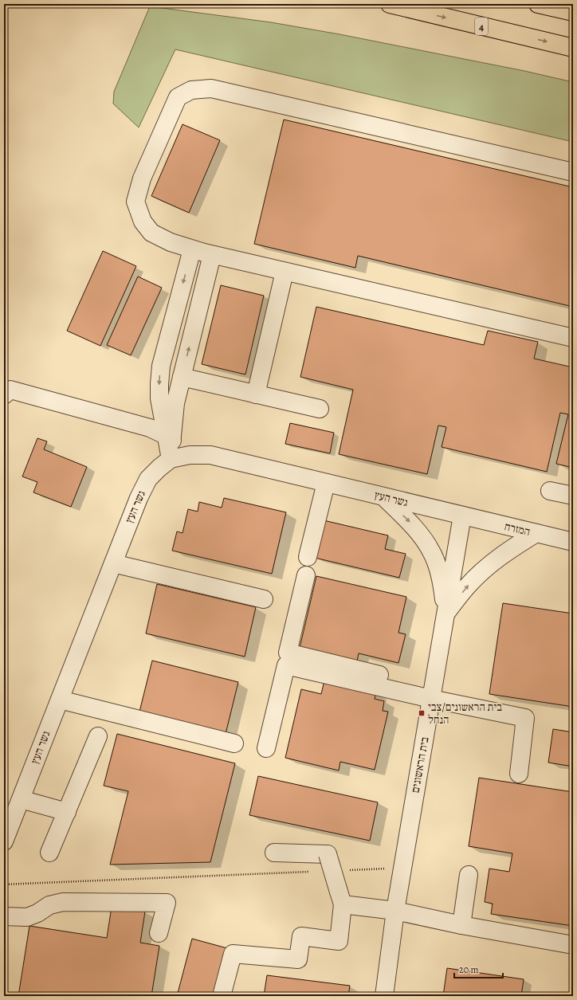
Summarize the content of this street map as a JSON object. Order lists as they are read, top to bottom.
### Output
{
  "streets": {
    "highway": ["4"],
    "street": ["גשר העץ", "המזרח", "בית הראשונים"]
  },
  "crossings": [
    ["גשר העץ", "המזרח"],
    ["גשר העץ", "בית הראשונים"],
    ["המזרח", "בית הראשונים"]
  ],
  "places": {
    "transit": ["בית הראשונים/צבי הנחל"]
  },
  "scale_bar": "20 m"
}
